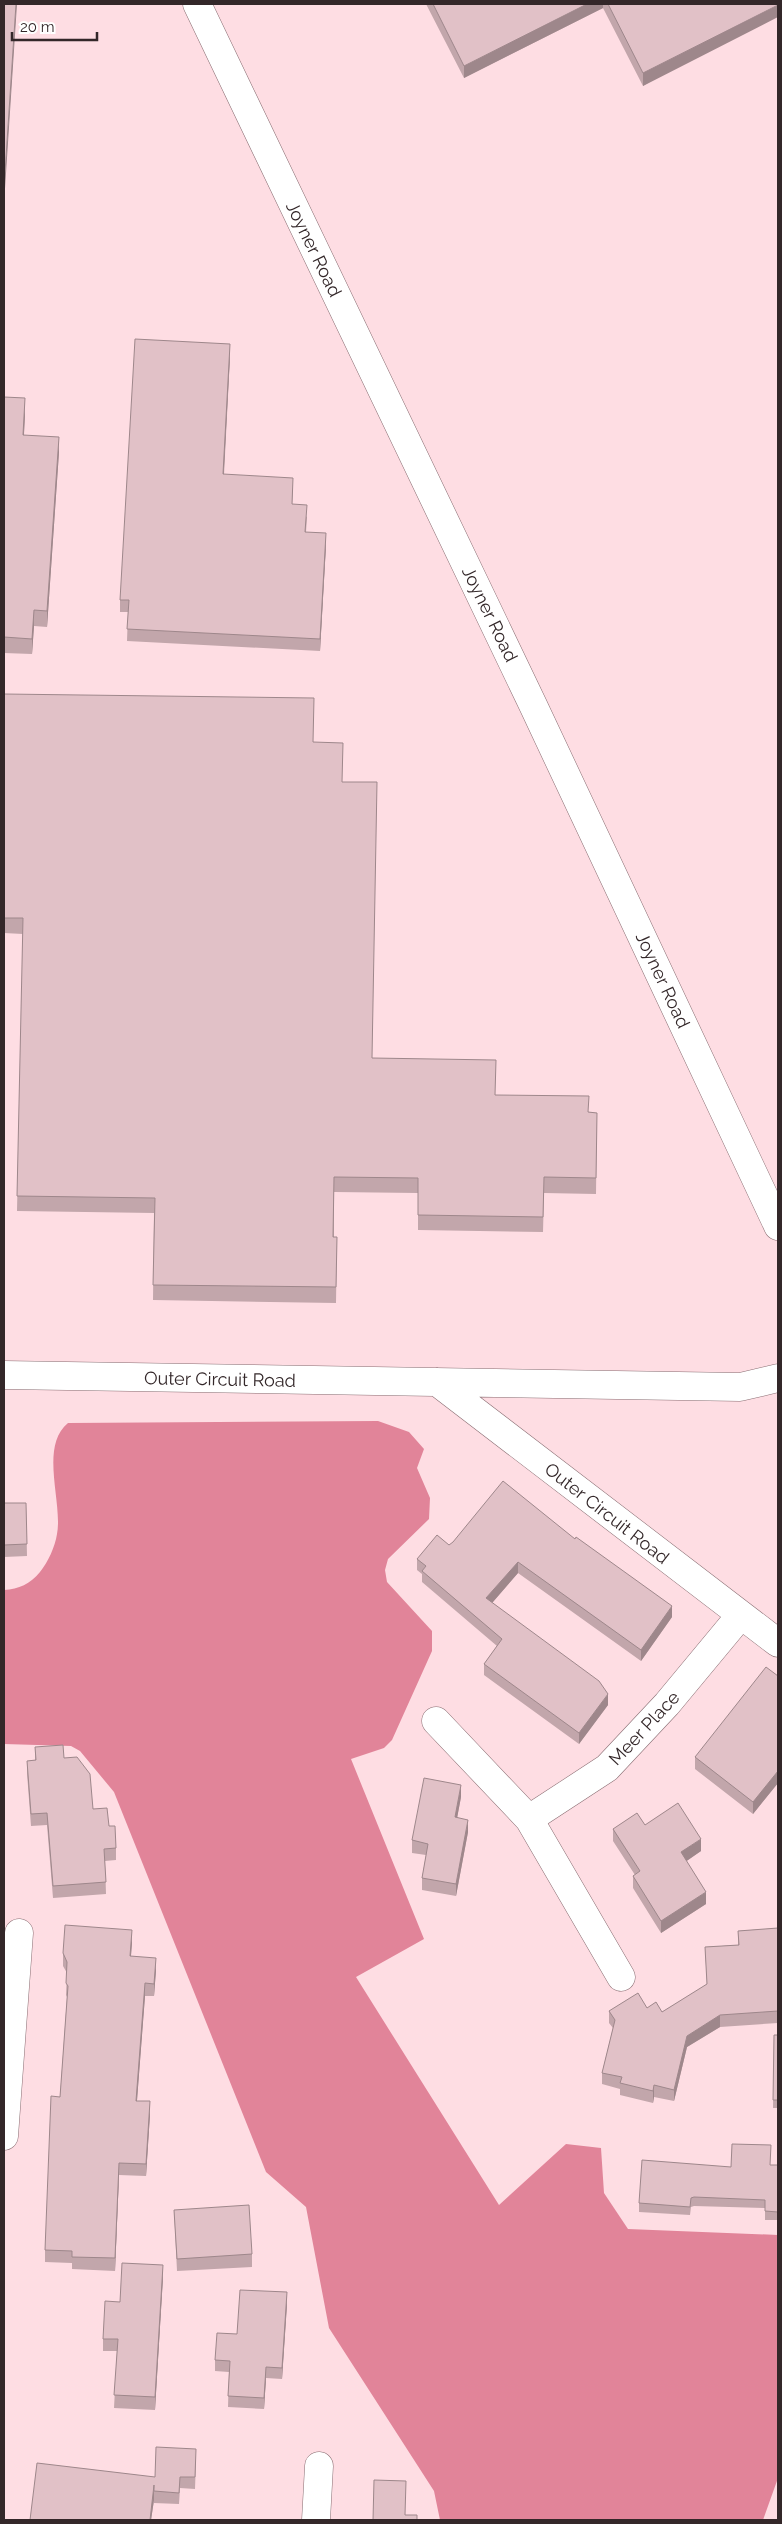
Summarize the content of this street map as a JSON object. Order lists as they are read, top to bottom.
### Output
{
  "streets": {
    "street": ["Joyner Road", "Outer Circuit Road", "Meer Place"]
  },
  "crossings": [
    ["Outer Circuit Road", "Meer Place"]
  ],
  "scale_bar": "20 m"
}
